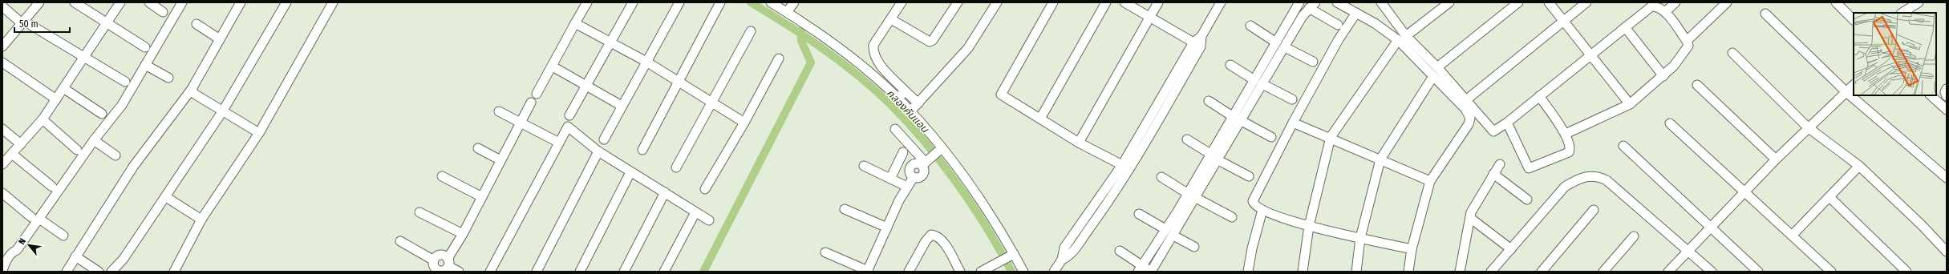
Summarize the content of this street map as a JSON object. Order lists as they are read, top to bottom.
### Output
{
  "water": ["คลองคันแอน"],
  "scale_bar": "50 m",
  "north": "top left"
}
